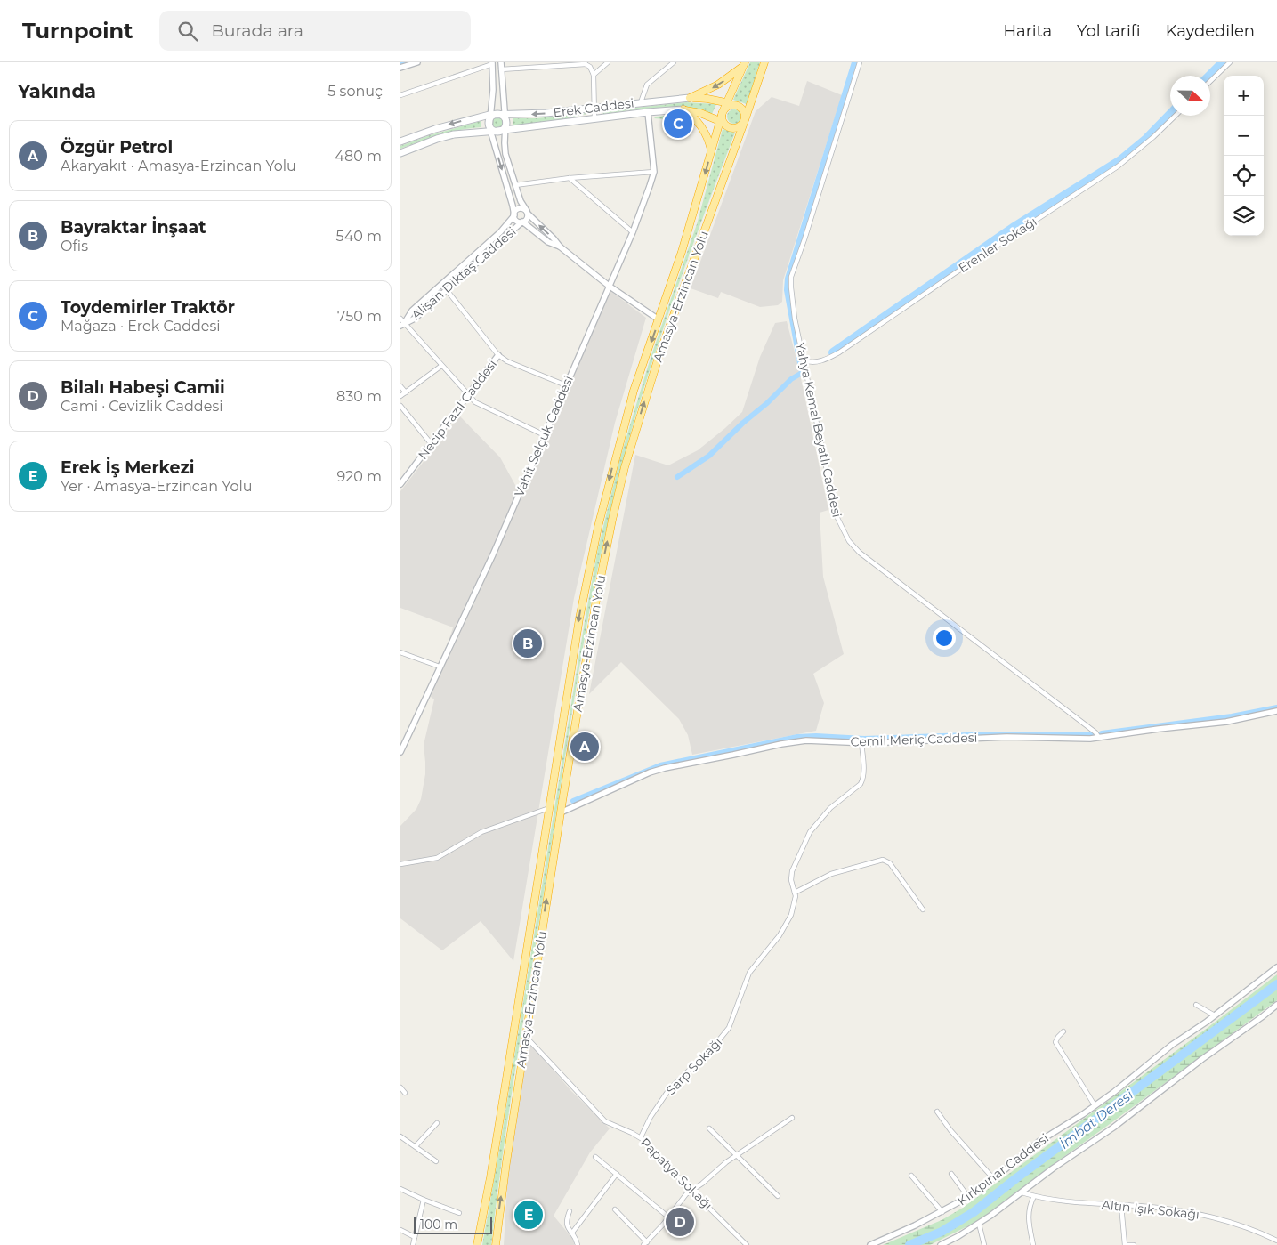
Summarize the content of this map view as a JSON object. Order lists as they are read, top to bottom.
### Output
{
  "streets": {
    "highway": ["Amasya-Erzincan Yolu"],
    "main road": ["Erek Caddesi"],
    "street": [
      "Erenler Sokağı",
      "Alişan Diktaş Caddesi",
      "Necip Fazıl Caddesi",
      "Yahya Kemal Beyatlı Caddesi",
      "Vahit Selçuk Caddesi",
      "Cemil Meriç Caddesi",
      "Sarp Sokağı",
      "Kırkpınar Caddesi",
      "Papatya Sokağı",
      "Altın Işık Sokağı"
    ]
  },
  "crossings": [
    ["Erek Caddesi", "Vahit Selçuk Caddesi"],
    ["Erenler Sokağı", "Yahya Kemal Beyatlı Caddesi"],
    ["Amasya-Erzincan Yolu", "Cemil Meriç Caddesi"],
    ["Amasya-Erzincan Yolu", "Papatya Sokağı"],
    ["Yahya Kemal Beyatlı Caddesi", "Cemil Meriç Caddesi"],
    ["Cemil Meriç Caddesi", "Sarp Sokağı"],
    ["Sarp Sokağı", "Papatya Sokağı"]
  ],
  "water": ["İmbat Deresi"],
  "scale_bar": "100 m",
  "north": "right",
  "page": {
    "header": "Turnpoint",
    "search": "Burada ara",
    "nav": ["Harita", "Yol tarifi", "Kaydedilen"],
    "heading": ["Yakında", "5 sonuç"],
    "map_buttons": ["+", "−"],
    "pins": [
      "C",
      "B",
      "A",
      "E",
      "D"
    ],
    "list": [
      {
        "mark": "A",
        "name": "Özgür Petrol",
        "note": "Akaryakıt · Amasya-Erzincan Yolu",
        "value": "480 m"
      },
      {
        "mark": "B",
        "name": "Bayraktar İnşaat",
        "note": "Ofis",
        "value": "540 m"
      },
      {
        "mark": "C",
        "name": "Toydemirler Traktör",
        "note": "Mağaza · Erek Caddesi",
        "value": "750 m"
      },
      {
        "mark": "D",
        "name": "Bilalı Habeşi Camii",
        "note": "Cami · Cevizlik Caddesi",
        "value": "830 m"
      },
      {
        "mark": "E",
        "name": "Erek İş Merkezi",
        "note": "Yer · Amasya-Erzincan Yolu",
        "value": "920 m"
      }
    ],
    "scale": "100 m"
  }
}
